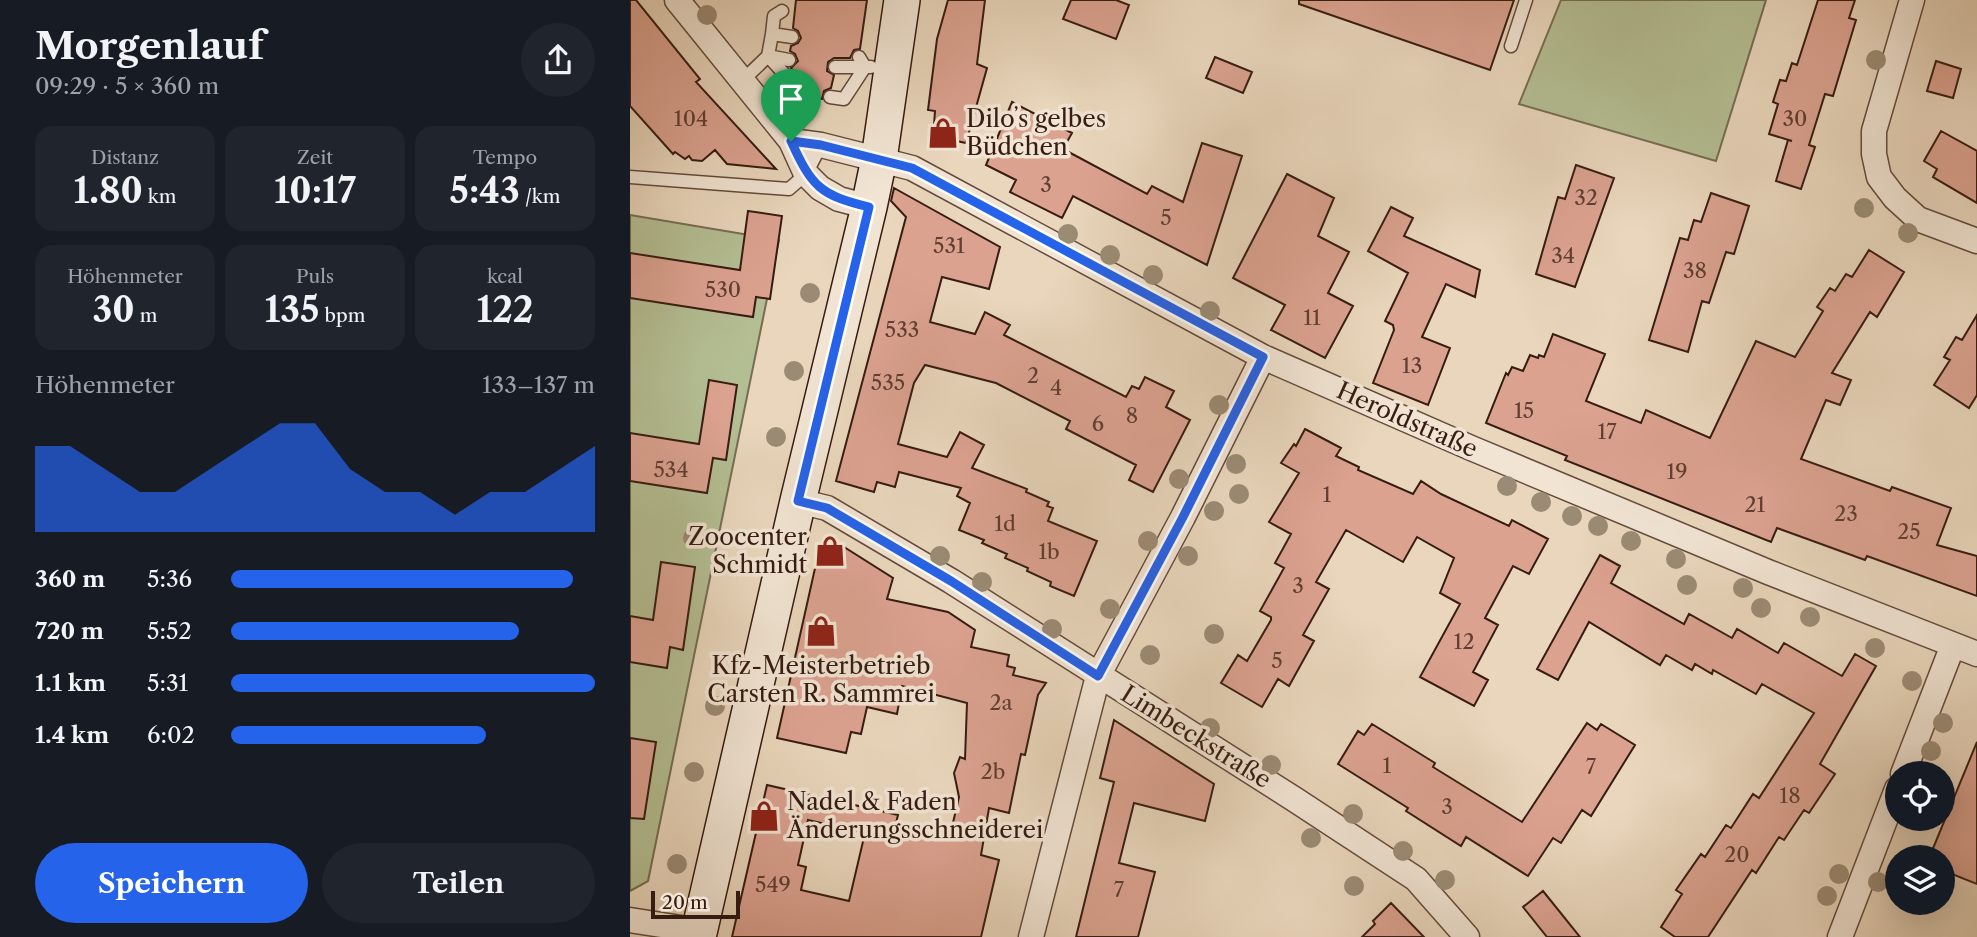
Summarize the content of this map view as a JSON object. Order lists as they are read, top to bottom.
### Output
{
  "streets": {
    "street": ["Heroldstraße", "Limbeckstraße"]
  },
  "places": {
    "shop": [
      "Diloʼs gelbes Büdchen",
      "Zoocenter Schmidt",
      "Kfz-Meisterbetrieb Carsten R. Sammrei",
      "Nadel & Faden Änderungsschneiderei"
    ]
  },
  "house_numbers": [
    "104",
    "30",
    "3",
    "32",
    "5",
    "531",
    "34",
    "38",
    "530",
    "11",
    "533",
    "13",
    "2",
    "535",
    "4",
    "15",
    "8",
    "6",
    "17",
    "534",
    "19",
    "1",
    "21",
    "23",
    "1d",
    "25",
    "1b",
    "3",
    "12",
    "5",
    "2a",
    "1",
    "7",
    "2b",
    "18",
    "3",
    "20",
    "549",
    "7"
  ],
  "scale_bar": "20 m",
  "page": {
    "heading": ["Morgenlauf", "09:29 · 5 × 360 m"],
    "stats": [
      ["Distanz", "1.80 km"],
      ["Zeit", "10:17"],
      ["Tempo", "5:43 /km"],
      ["Höhenmeter", "30 m"],
      ["Puls", "135 bpm"],
      ["kcal", "122"]
    ],
    "chart": ["Höhenmeter", "133–137 m"],
    "list": [
      {
        "name": "360 m",
        "note": "5:36"
      },
      {
        "name": "720 m",
        "note": "5:52"
      },
      {
        "name": "1.1 km",
        "note": "5:31"
      },
      {
        "name": "1.4 km",
        "note": "6:02"
      }
    ],
    "buttons": ["Speichern", "Teilen"],
    "scale": "20 m"
  }
}
